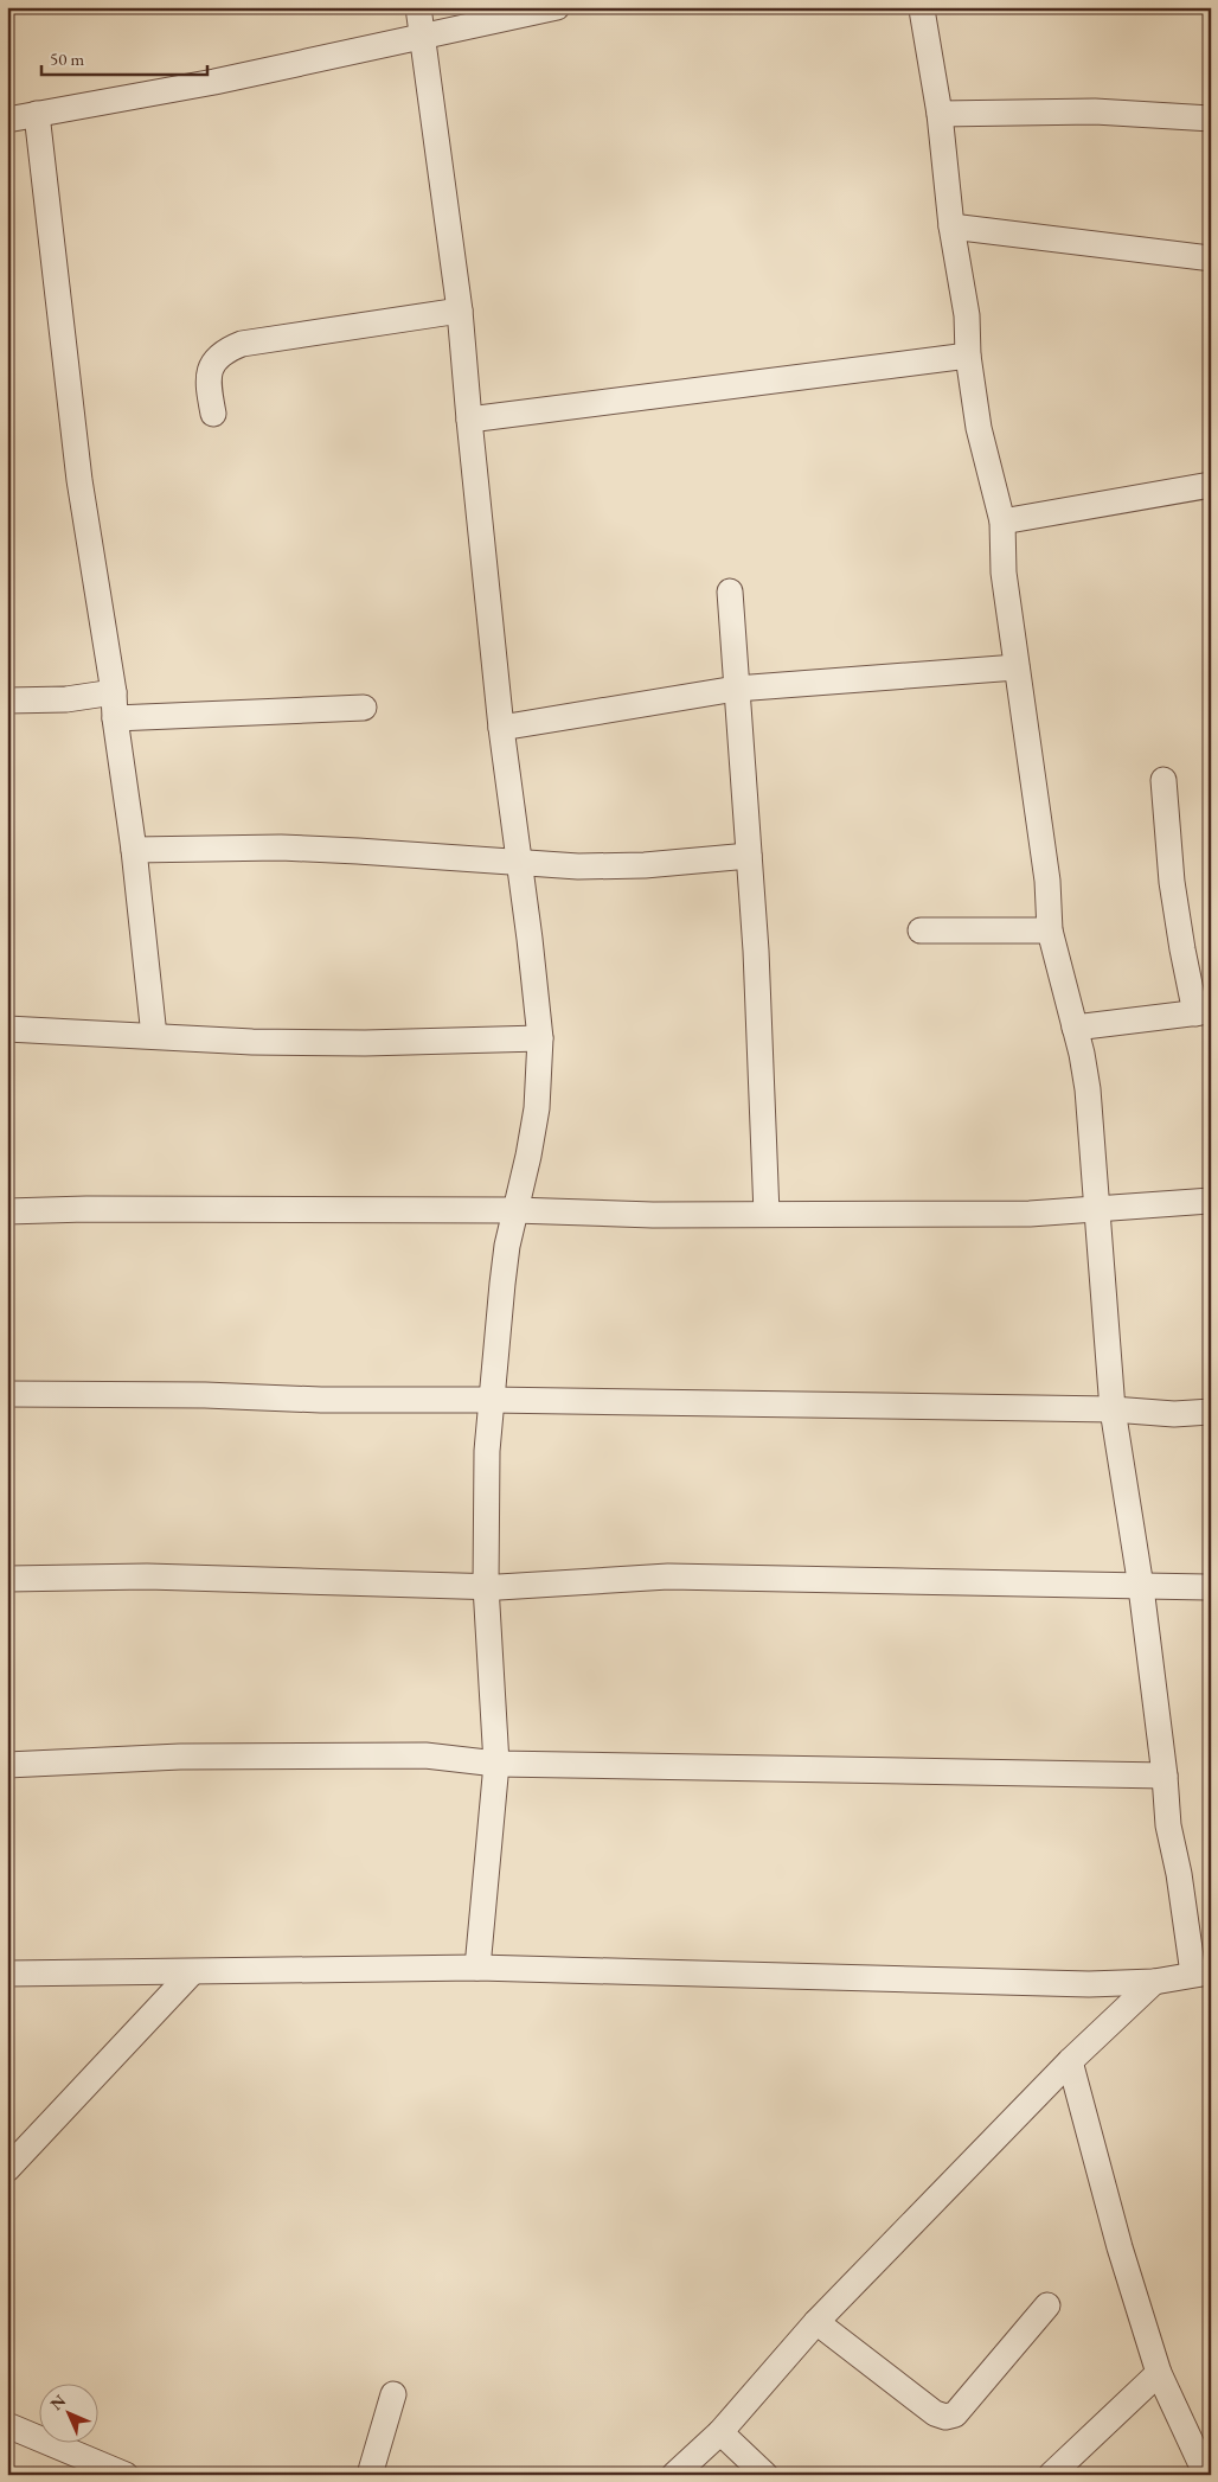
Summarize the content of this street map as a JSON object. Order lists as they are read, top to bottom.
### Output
{
  "scale_bar": "50 m",
  "north": "top left"
}
